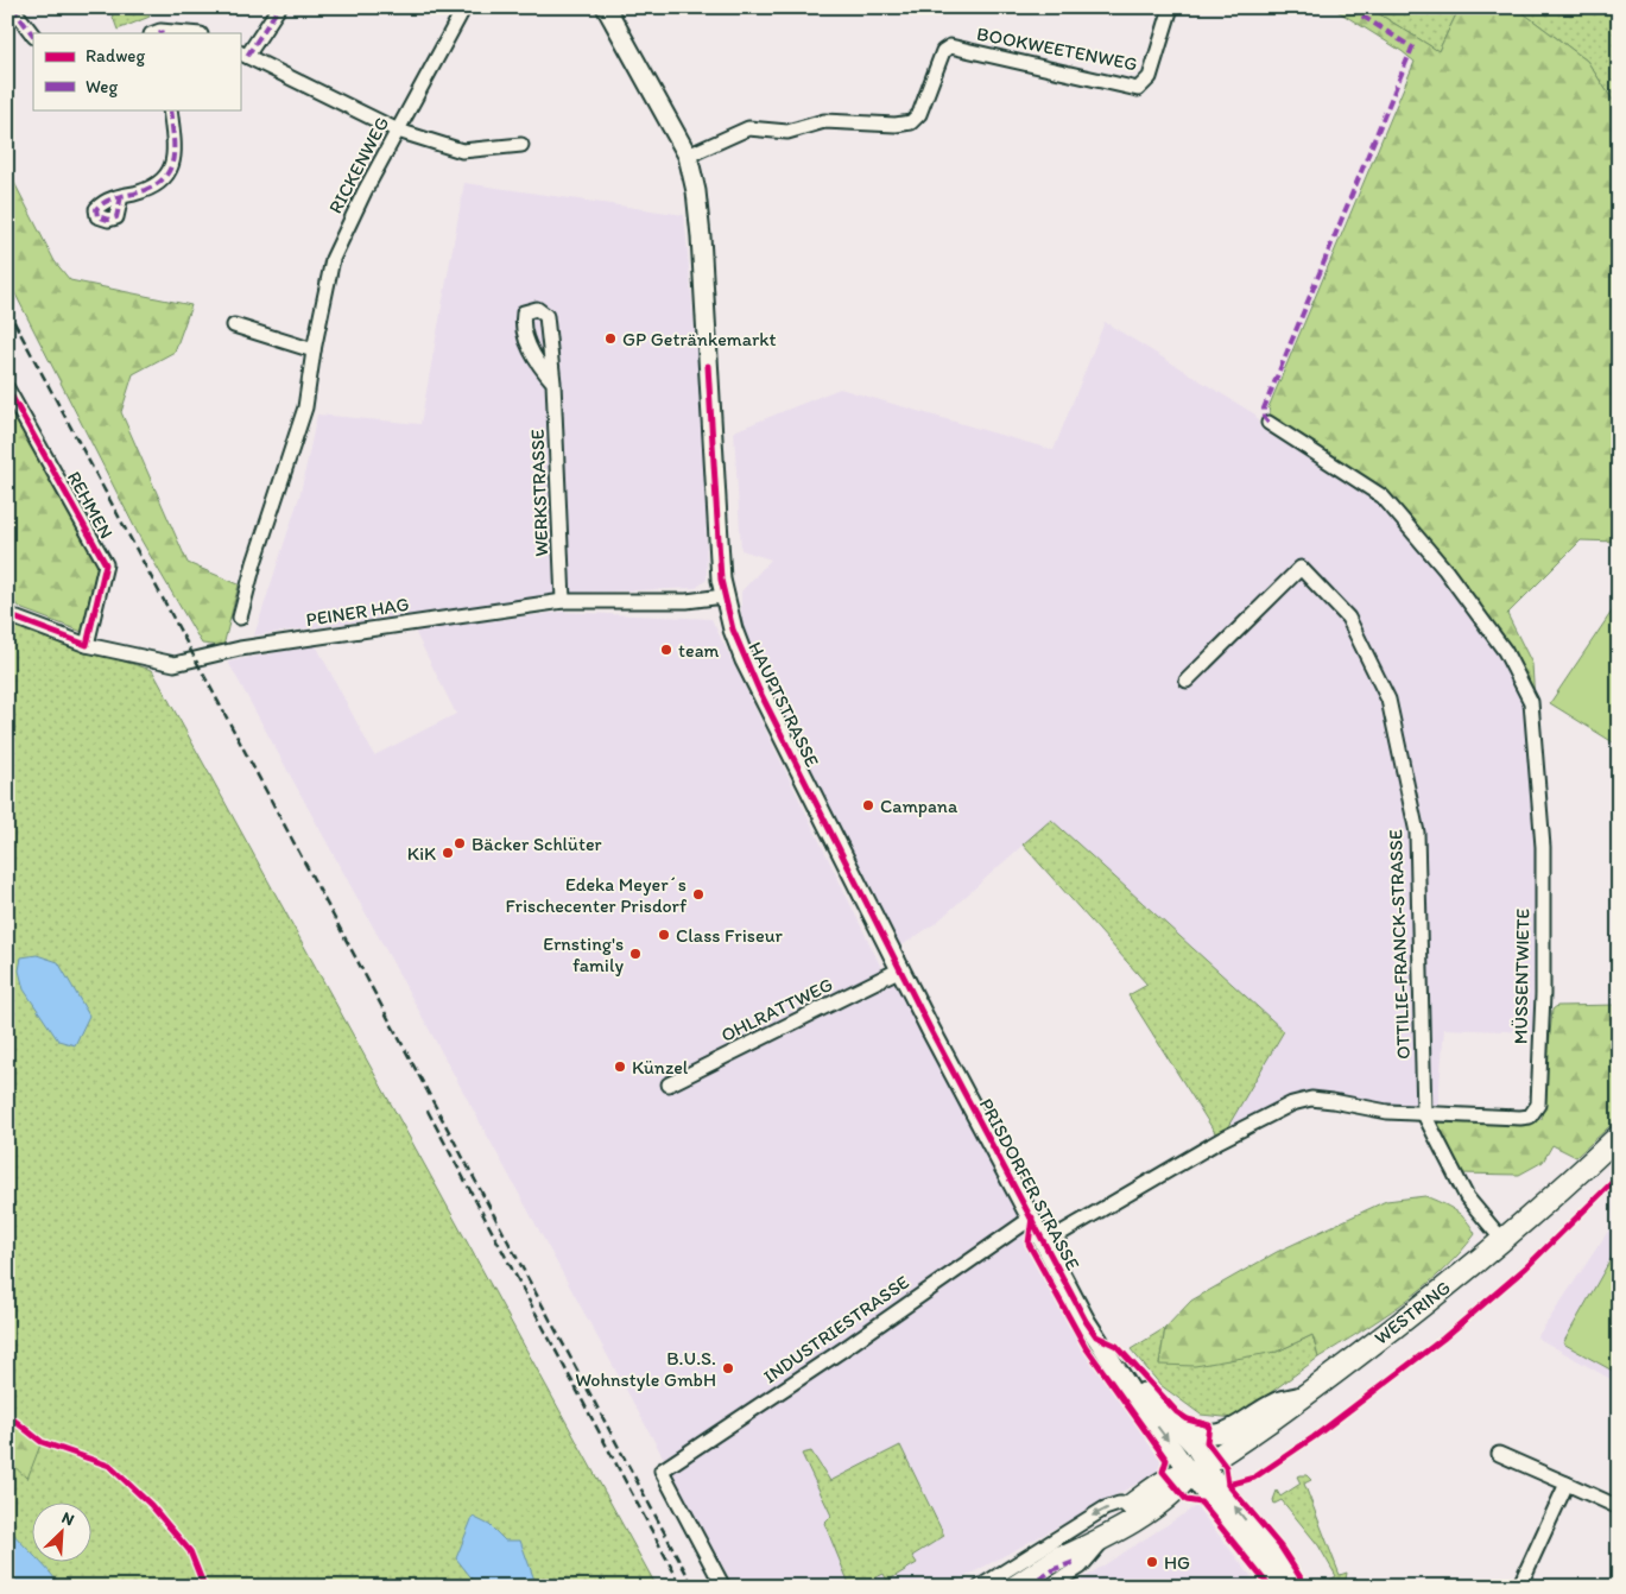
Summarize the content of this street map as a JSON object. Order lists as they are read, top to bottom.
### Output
{
  "streets": {
    "main road": ["HAUPTSTRASSE", "PRISDORFER STRASSE", "WESTRING"],
    "street": [
      "BOOKWEETENWEG",
      "RICKENWEG",
      "WERKSTRASSE",
      "REHMEN",
      "PEINER HAG",
      "OTTILIE-FRANCK-STRASSE",
      "MÜSSENTWIETE",
      "OHLRATTWEG",
      "INDUSTRIESTRASSE"
    ]
  },
  "crossings": [
    ["BOOKWEETENWEG", "HAUPTSTRASSE"],
    ["WERKSTRASSE", "PEINER HAG"],
    ["REHMEN", "PEINER HAG"],
    ["PEINER HAG", "HAUPTSTRASSE"],
    ["HAUPTSTRASSE", "OHLRATTWEG"],
    ["HAUPTSTRASSE", "PRISDORFER STRASSE"],
    ["OTTILIE-FRANCK-STRASSE", "MÜSSENTWIETE"],
    ["OTTILIE-FRANCK-STRASSE", "WESTRING"],
    ["MÜSSENTWIETE", "PRISDORFER STRASSE"],
    ["PRISDORFER STRASSE", "WESTRING"],
    ["PRISDORFER STRASSE", "INDUSTRIESTRASSE"]
  ],
  "places": [
    "GP Getränkemarkt",
    "team",
    "Campana",
    "Bäcker Schlüter",
    "KiK",
    "Edeka Meyer´s Frischecenter Prisdorf",
    "Class Friseur",
    "Ernsting's family",
    "Künzel",
    "B.U.S. Wohnstyle GmbH",
    "HG"
  ],
  "legend": ["Radweg", "Weg"],
  "north": "top right"
}
